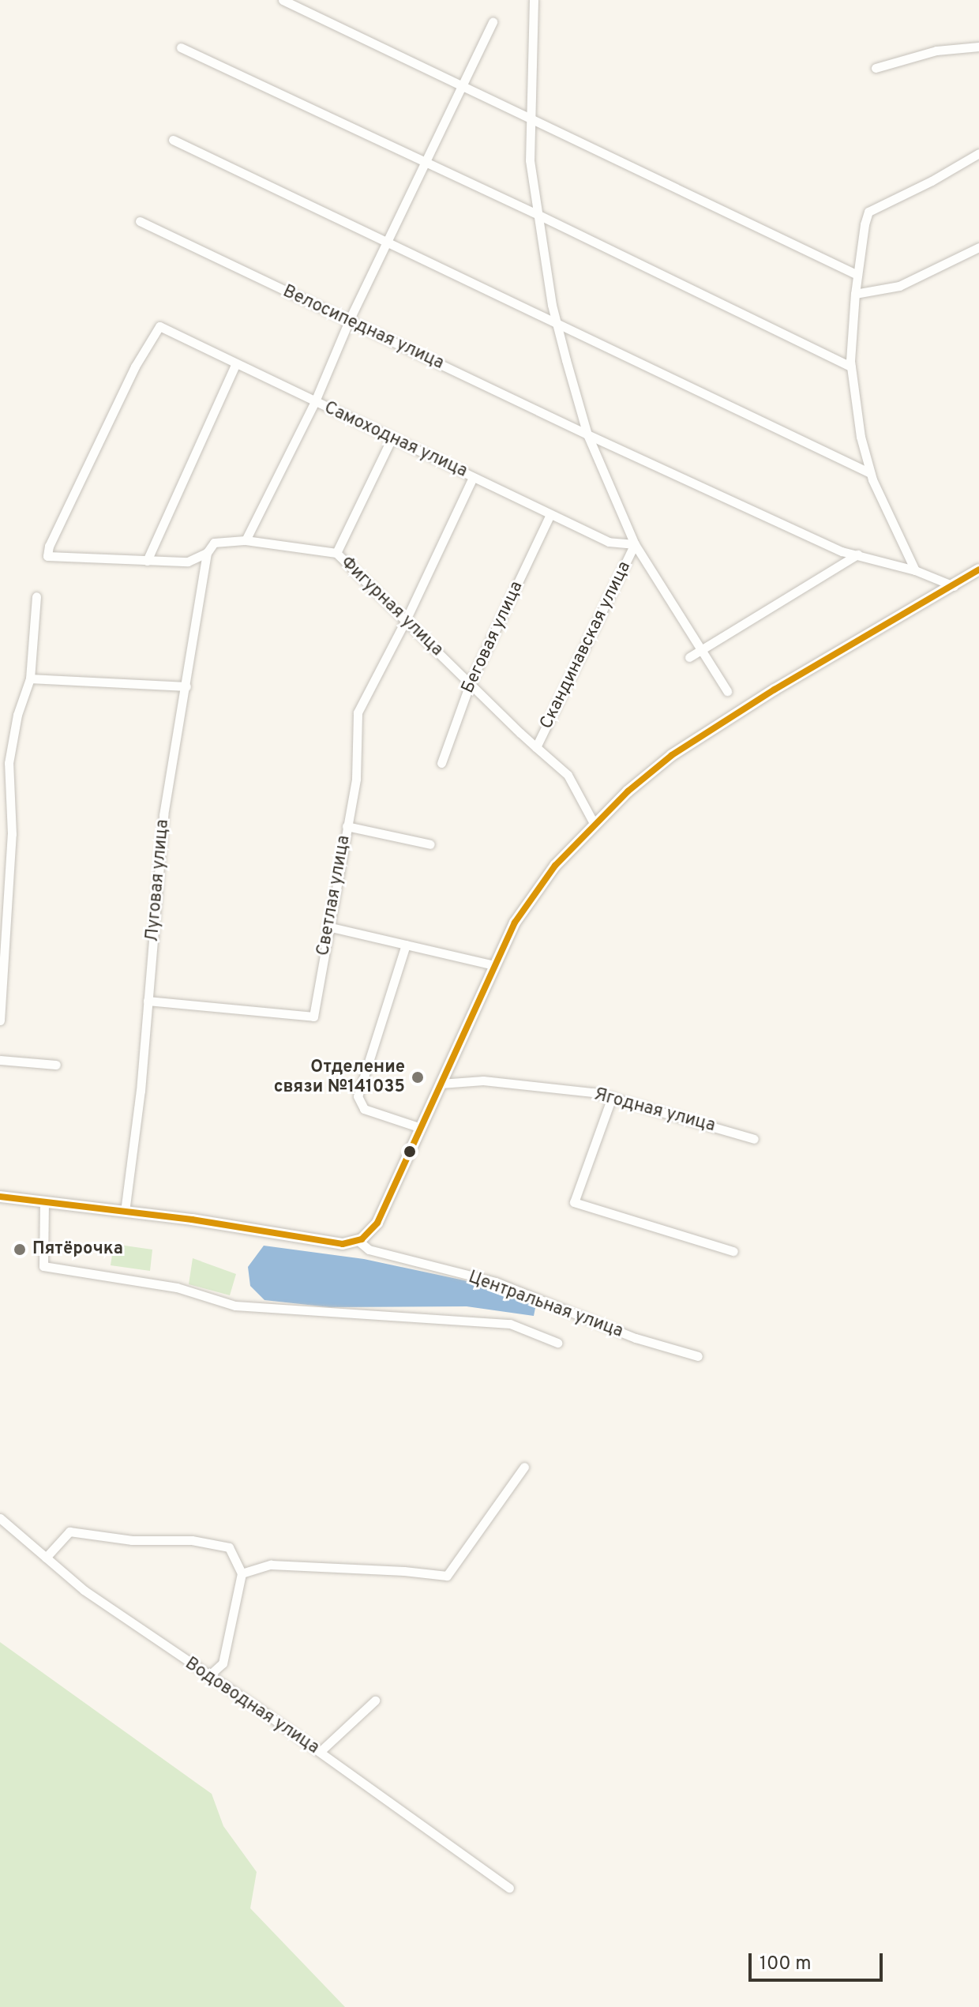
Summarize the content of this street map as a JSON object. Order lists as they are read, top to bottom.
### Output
{
  "streets": {
    "street": [
      "Велосипедная улица",
      "Самоходная улица",
      "Фигурная улица",
      "Беговая улица",
      "Скандинавская улица",
      "Луговая улица",
      "Светлая улица",
      "Ягодная улица",
      "Центральная улица",
      "Водоводная улица"
    ]
  },
  "crossings": [
    ["Самоходная улица", "Фигурная улица"],
    ["Самоходная улица", "Беговая улица"],
    ["Самоходная улица", "Скандинавская улица"],
    ["Самоходная улица", "Светлая улица"],
    ["Фигурная улица", "Беговая улица"],
    ["Фигурная улица", "Скандинавская улица"],
    ["Фигурная улица", "Луговая улица"],
    ["Фигурная улица", "Светлая улица"],
    ["Луговая улица", "Светлая улица"]
  ],
  "places": ["Отделение связи №141035", "Пятёрочка"],
  "scale_bar": "100 m"
}
